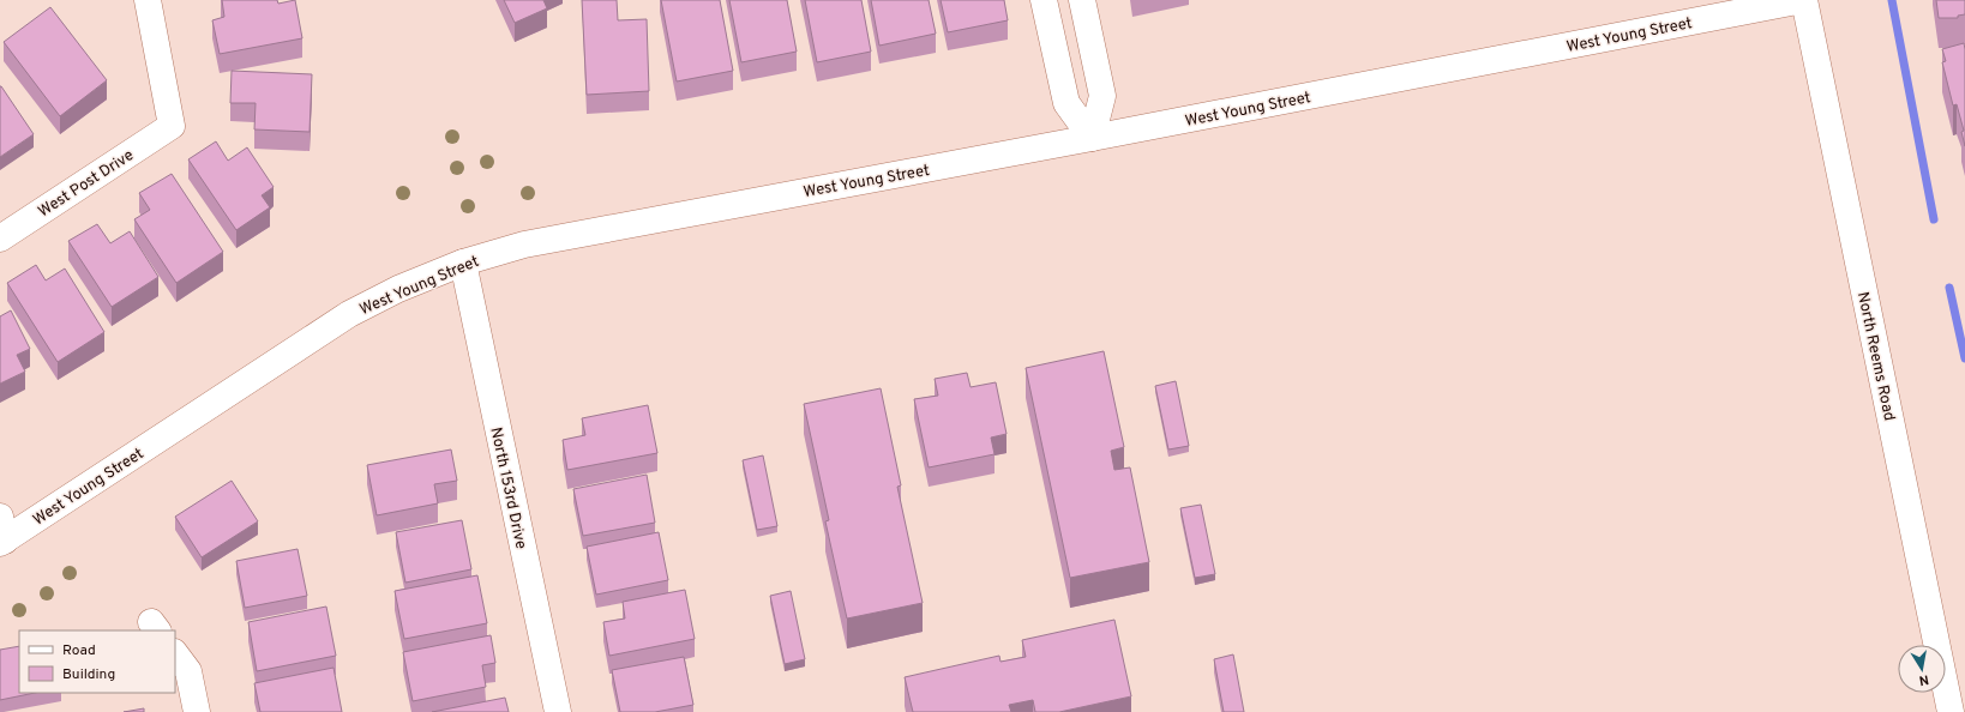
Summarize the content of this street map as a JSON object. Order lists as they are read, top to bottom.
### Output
{
  "streets": {
    "street": [
      "West Young Street",
      "West Post Drive",
      "North Reems Road",
      "North 153rd Drive"
    ]
  },
  "crossings": [
    ["West Young Street", "North Reems Road"],
    ["West Young Street", "North 153rd Drive"]
  ],
  "legend": ["Road", "Building"],
  "north": "bottom"
}
